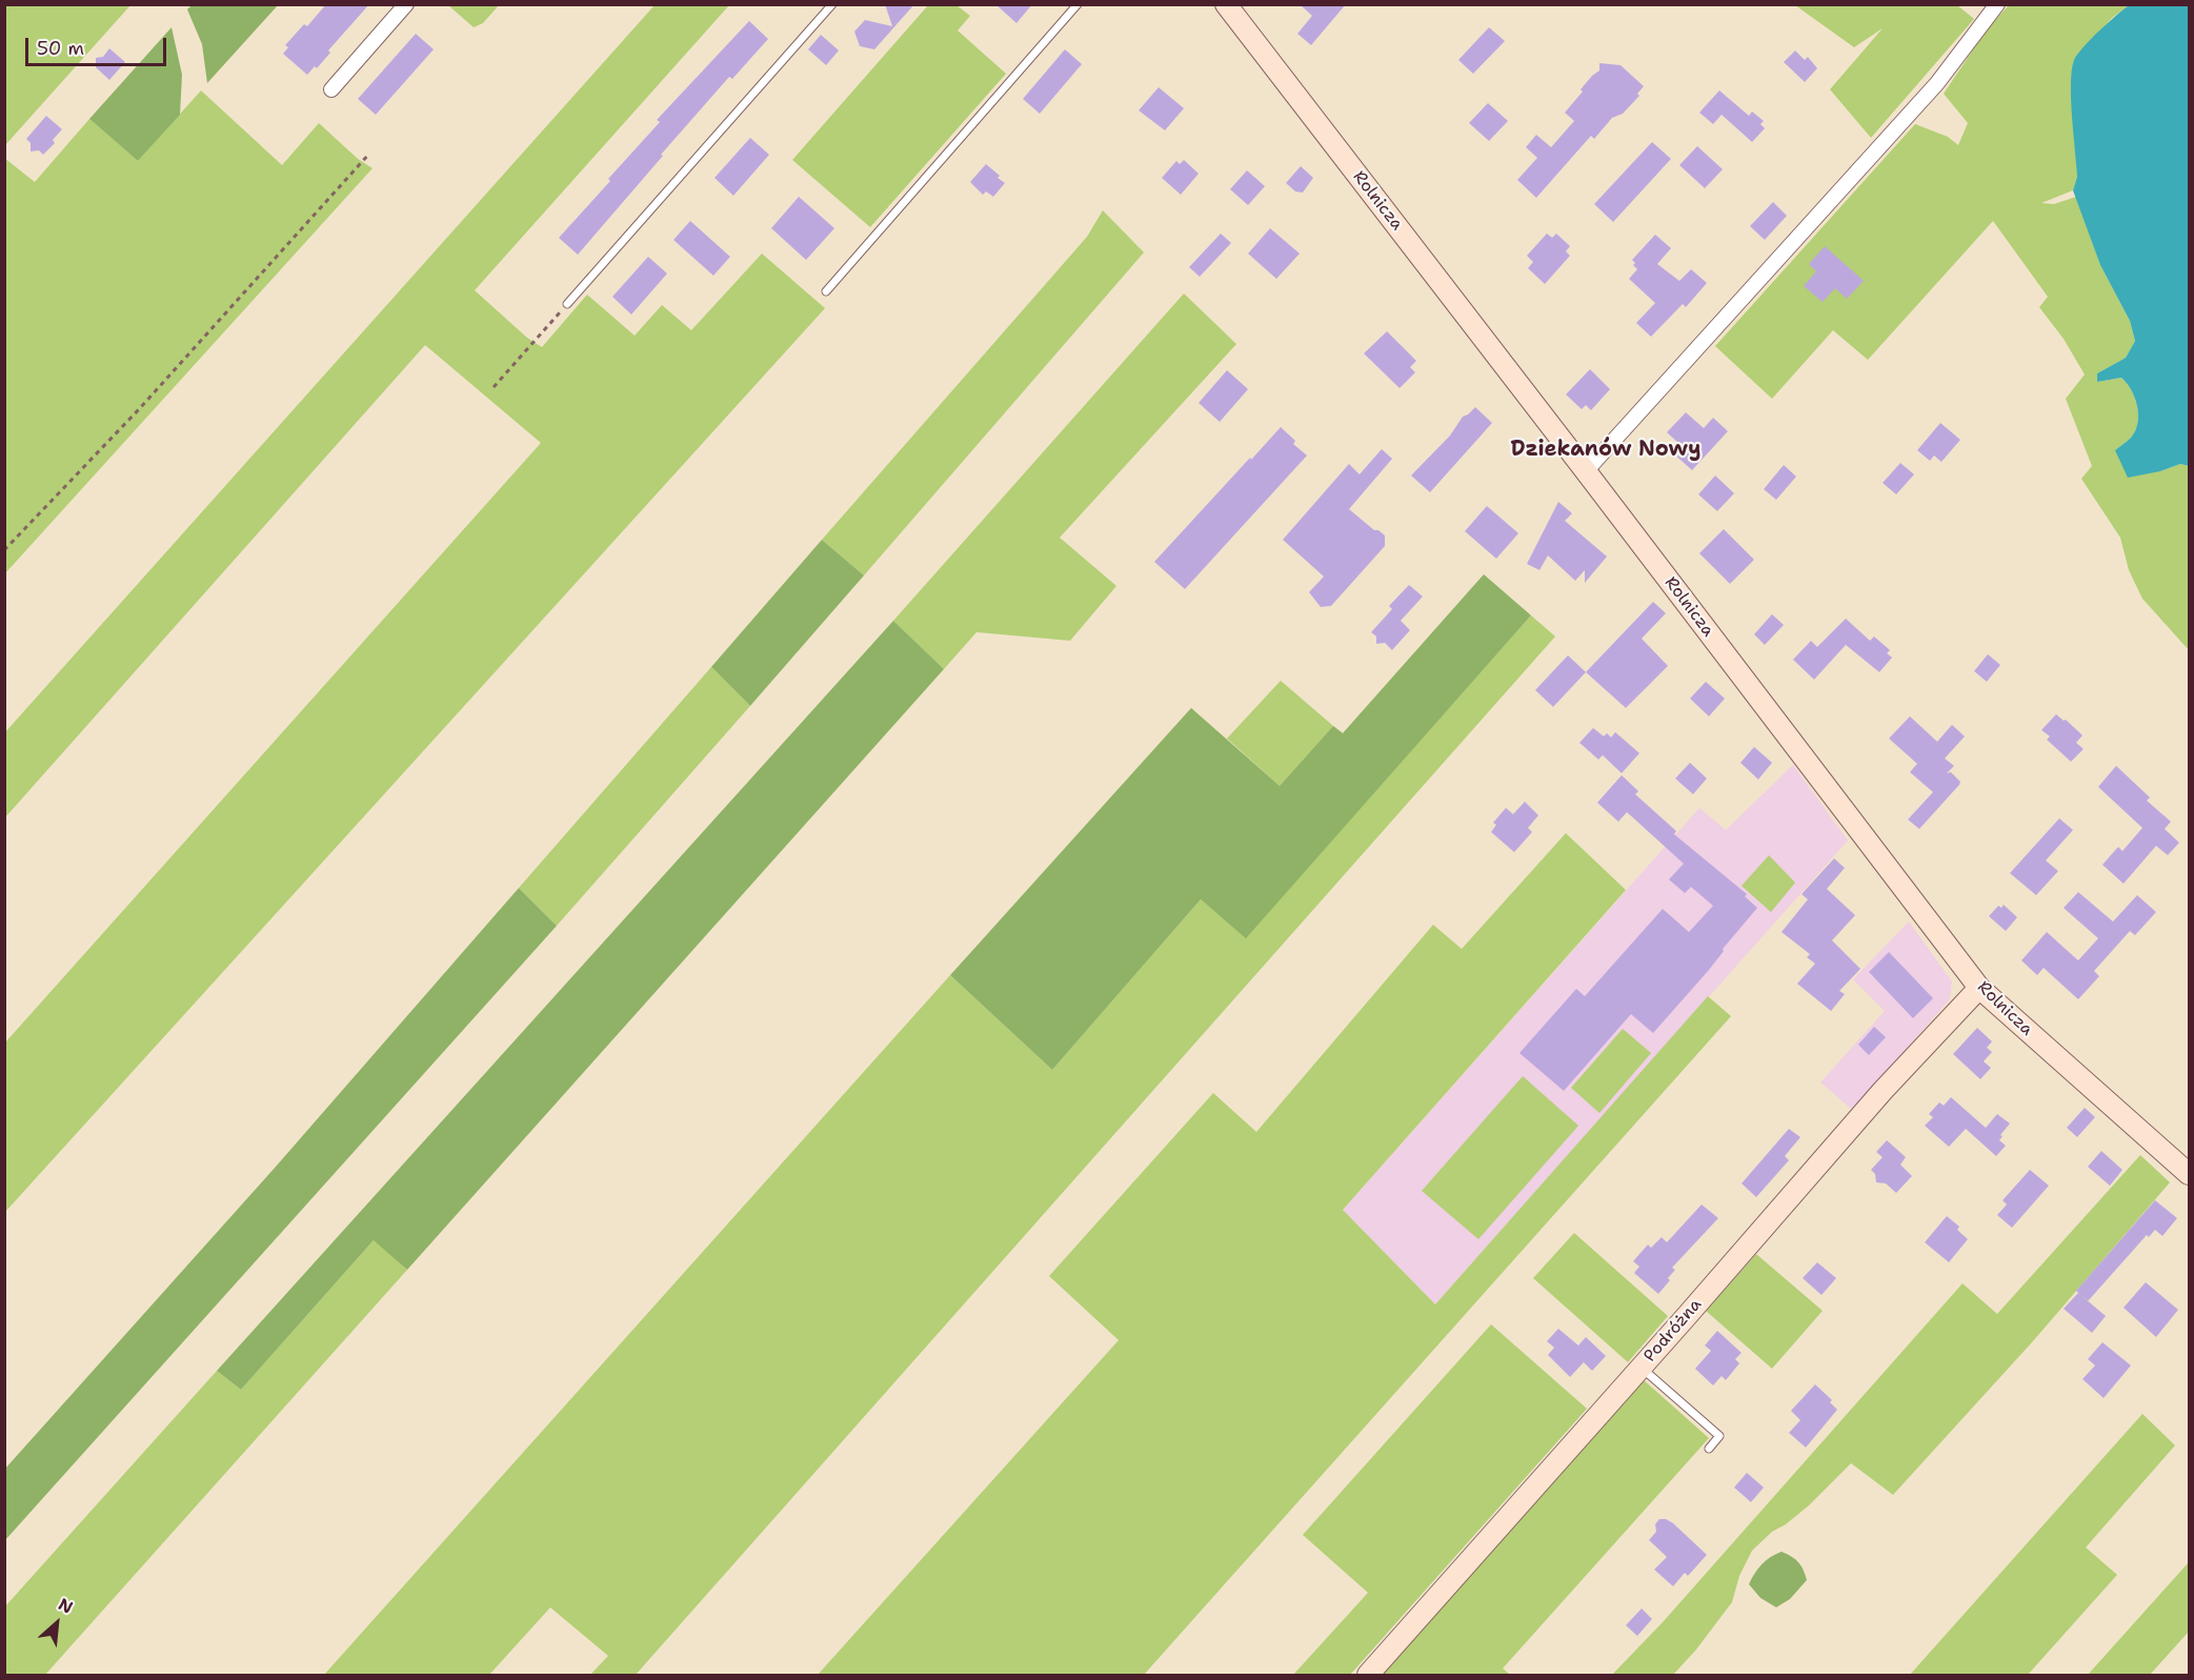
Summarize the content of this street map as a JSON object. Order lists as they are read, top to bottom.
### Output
{
  "streets": {
    "street": ["Rolnicza", "Podróżna"]
  },
  "crossings": [
    ["Rolnicza", "Podróżna"]
  ],
  "districts": ["Dziekanów Nowy"],
  "scale_bar": "50 m",
  "north": "top right"
}
